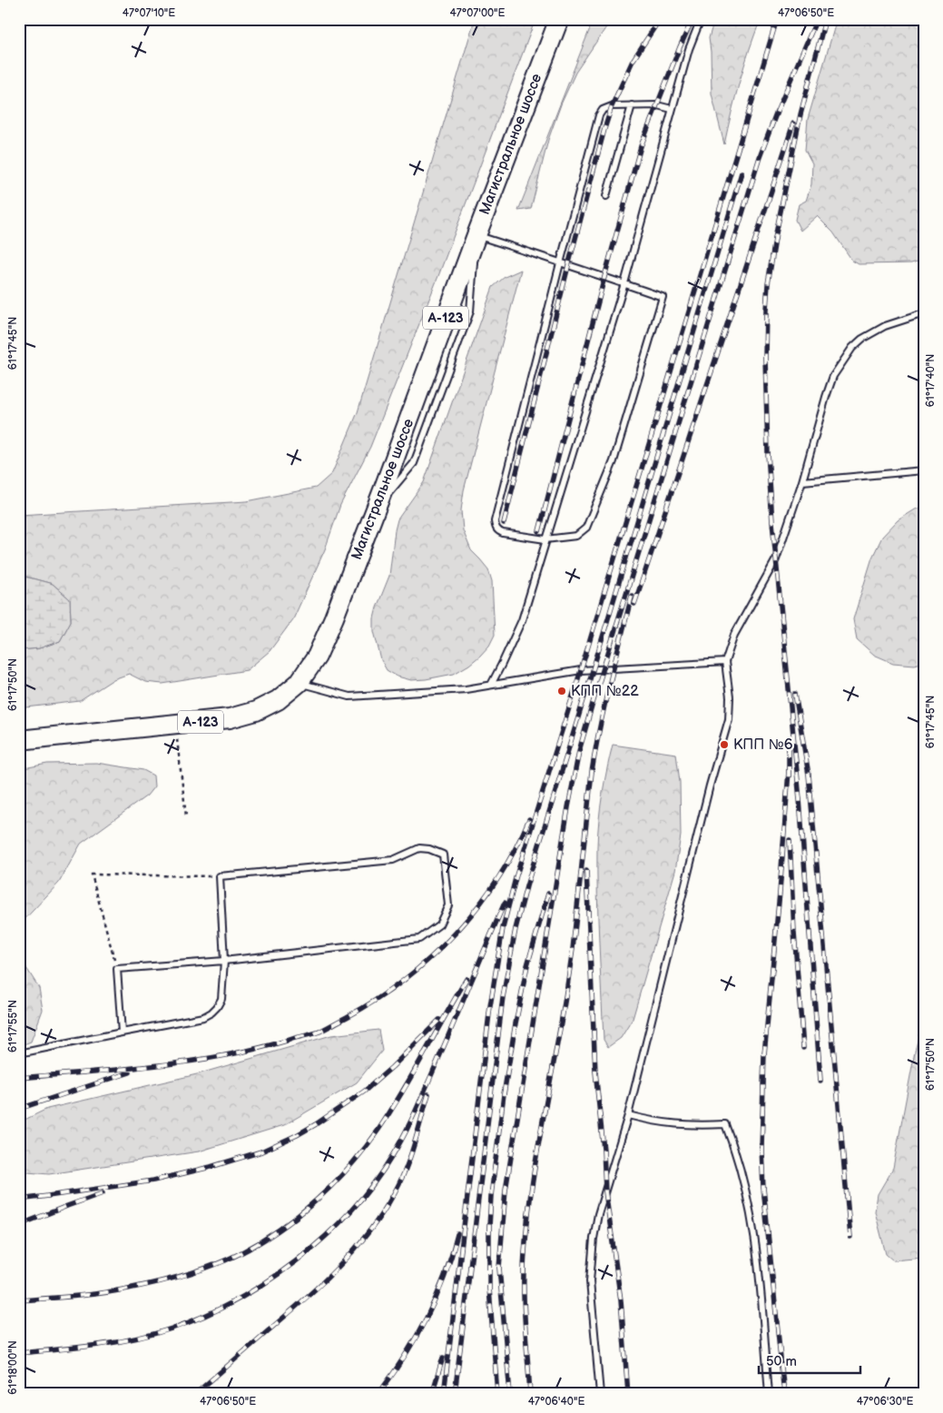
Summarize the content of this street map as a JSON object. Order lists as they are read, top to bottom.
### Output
{
  "streets": {
    "main road": ["Магистральное шоссе", "А-123"]
  },
  "places": ["КПП №22", "КПП №6"],
  "scale_bar": "50 m",
  "coordinates": [
    "47°07'10\"E",
    "47°07'00\"E",
    "47°06'50\"E",
    "61°17'45\"N",
    "61°17'40\"N",
    "61°17'50\"N",
    "61°17'55\"N",
    "61°18'00\"N",
    "47°06'40\"E",
    "47°06'30\"E"
  ]
}
